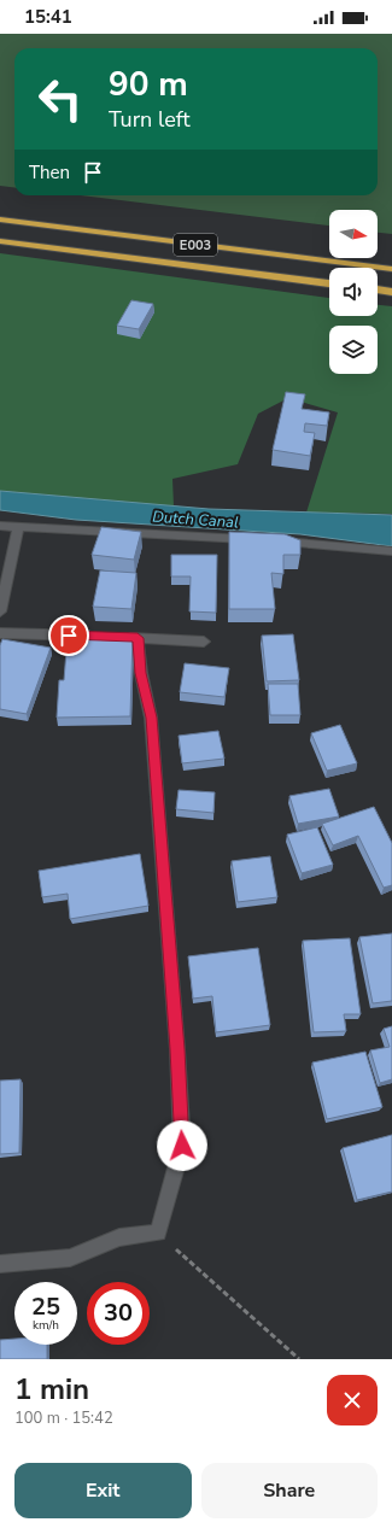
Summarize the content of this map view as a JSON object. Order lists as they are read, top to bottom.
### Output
{
  "streets": {
    "highway": ["E003"]
  },
  "water": ["Dutch Canal"],
  "north": "right",
  "page": {
    "status": "15:41",
    "turn": ["90 m", "Turn left"],
    "then": "Then",
    "speed": "25 km/h",
    "limit": "30",
    "heading": ["1 min", "100 m · 15:42"],
    "buttons": ["Exit", "Share"]
  }
}
